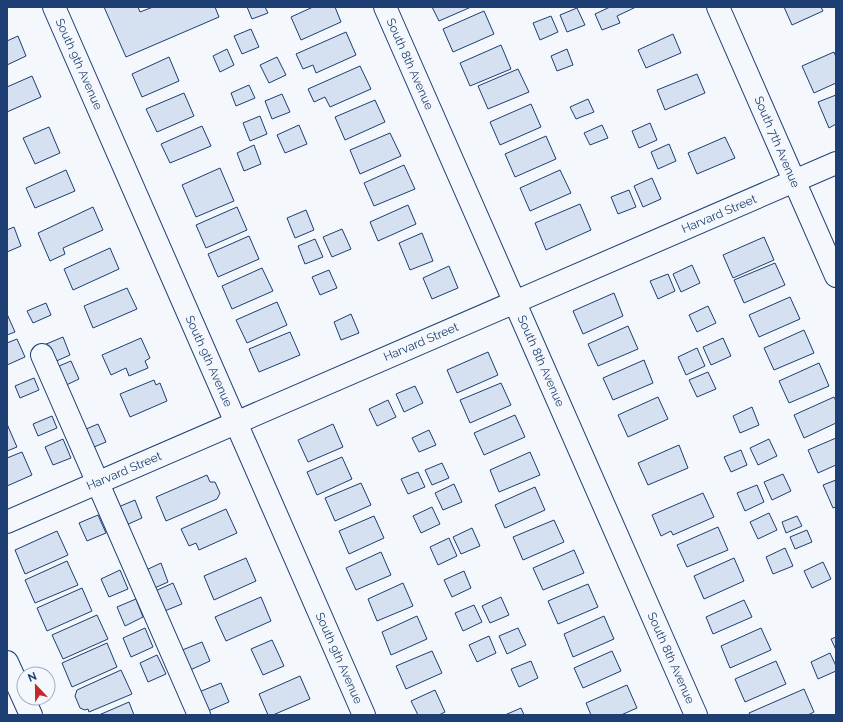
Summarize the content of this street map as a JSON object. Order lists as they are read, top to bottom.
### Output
{
  "streets": {
    "street": [
      "South 9th Avenue",
      "South 8th Avenue",
      "South 7th Avenue",
      "Harvard Street"
    ]
  },
  "crossings": [
    ["South 9th Avenue", "Harvard Street"],
    ["South 8th Avenue", "Harvard Street"],
    ["South 7th Avenue", "Harvard Street"]
  ],
  "north": "top"
}
